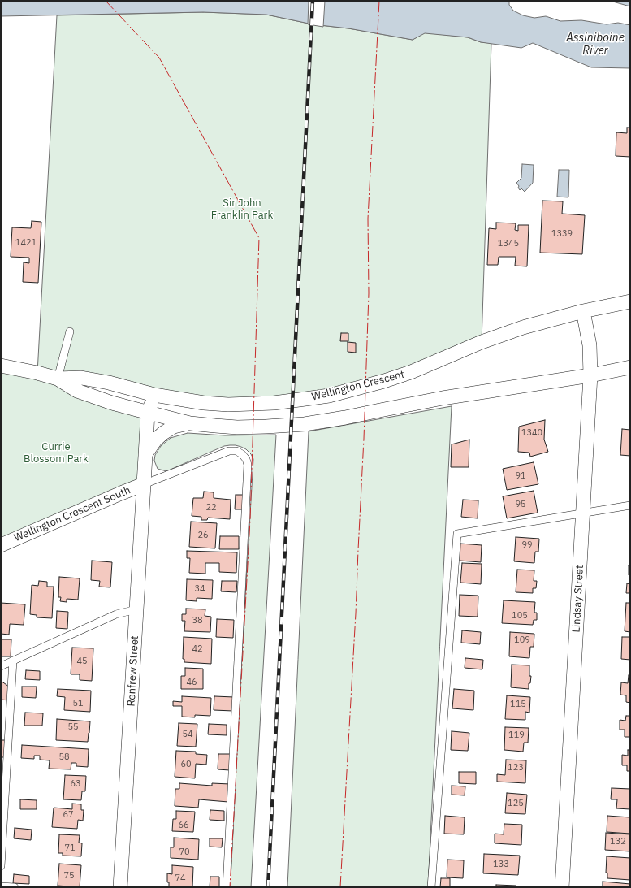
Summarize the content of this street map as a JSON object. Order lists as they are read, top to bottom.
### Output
{
  "streets": {
    "street": [
      "Wellington Crescent",
      "Wellington Crescent South",
      "Lindsay Street",
      "Renfrew Street"
    ]
  },
  "crossings": [
    ["Wellington Crescent", "Lindsay Street"],
    ["Wellington Crescent", "Renfrew Street"],
    ["Wellington Crescent South", "Renfrew Street"]
  ],
  "water": ["Assiniboine River"],
  "parks": ["Sir John Franklin Park", "Currie Blossom Park"],
  "house_numbers": [
    "1339",
    "1421",
    "1345",
    "1340",
    "91",
    "95",
    "22",
    "26",
    "99",
    "34",
    "105",
    "38",
    "109",
    "42",
    "45",
    "46",
    "51",
    "115",
    "55",
    "54",
    "119",
    "58",
    "60",
    "123",
    "63",
    "125",
    "67",
    "66",
    "132",
    "71",
    "70",
    "133",
    "75",
    "74"
  ]
}
